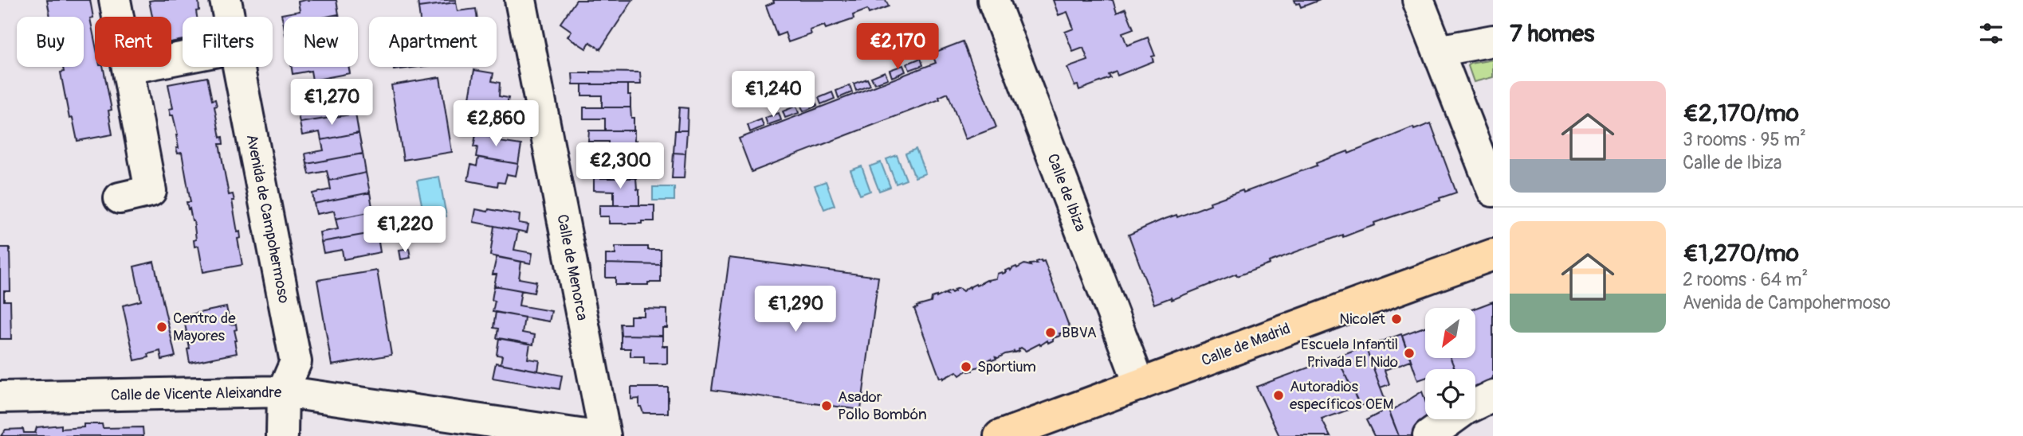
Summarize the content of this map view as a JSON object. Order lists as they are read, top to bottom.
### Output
{
  "streets": {
    "main road": ["Calle de Madrid"],
    "street": [
      "Calle de Ibiza",
      "Avenida de Campohermoso",
      "Calle de Menorca",
      "Calle de Vicente Aleixandre"
    ]
  },
  "crossings": [
    ["Calle de Ibiza", "Calle de Madrid"],
    ["Avenida de Campohermoso", "Calle de Vicente Aleixandre"]
  ],
  "places": [
    "Nicolet",
    "Centro de Mayores",
    "BBVA",
    "Escuela Infantil Privada El Nido",
    "Sportium",
    "Autoradios específicos OEM",
    "Asador Pollo Bombón"
  ],
  "north": "bottom left",
  "page": {
    "heading": "7 homes",
    "chip": [
      "Buy",
      "Rent",
      "Filters",
      "New",
      "Apartment"
    ],
    "price": [
      "€2,170",
      "€1,240",
      "€1,270",
      "€2,860",
      "€2,300",
      "€1,220",
      "€1,290"
    ],
    "list": [
      {
        "name": "€2,170/mo",
        "note": "3 rooms · 95 m² · Calle de Ibiza"
      },
      {
        "name": "€1,270/mo",
        "note": "2 rooms · 64 m² · Avenida de Campohermoso"
      }
    ]
  }
}
